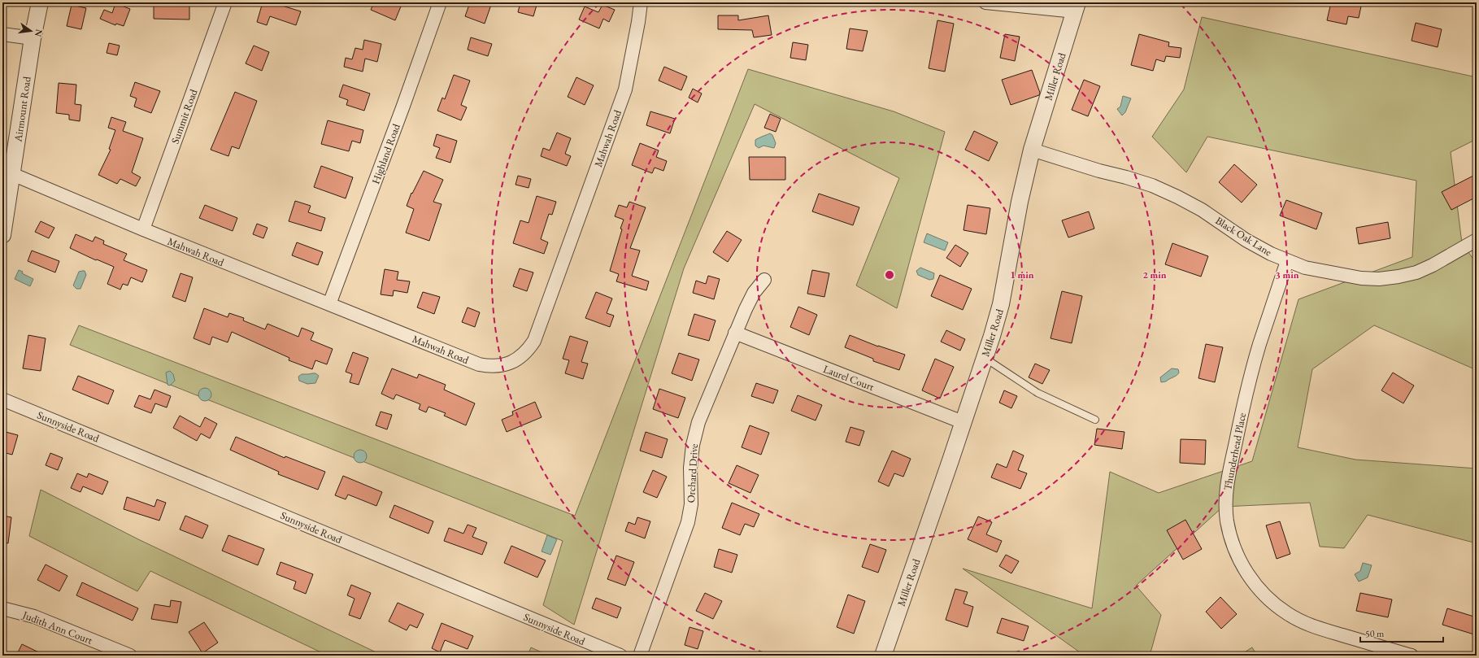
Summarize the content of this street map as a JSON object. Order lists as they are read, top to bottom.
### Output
{
  "streets": {
    "street": [
      "Miller Road",
      "Airmount Road",
      "Summit Road",
      "Mahwah Road",
      "Highland Road",
      "Black Oak Lane",
      "Laurel Court",
      "Sunnyside Road",
      "Thunderhead Place",
      "Orchard Drive",
      "Judith Ann Court"
    ]
  },
  "crossings": [
    ["Miller Road", "Black Oak Lane"],
    ["Miller Road", "Laurel Court"],
    ["Airmount Road", "Mahwah Road"],
    ["Summit Road", "Mahwah Road"],
    ["Mahwah Road", "Highland Road"],
    ["Black Oak Lane", "Thunderhead Place"],
    ["Laurel Court", "Orchard Drive"]
  ],
  "scale_bar": "50 m",
  "north": "right",
  "rings": ["1 min", "2 min", "3 min"]
}
